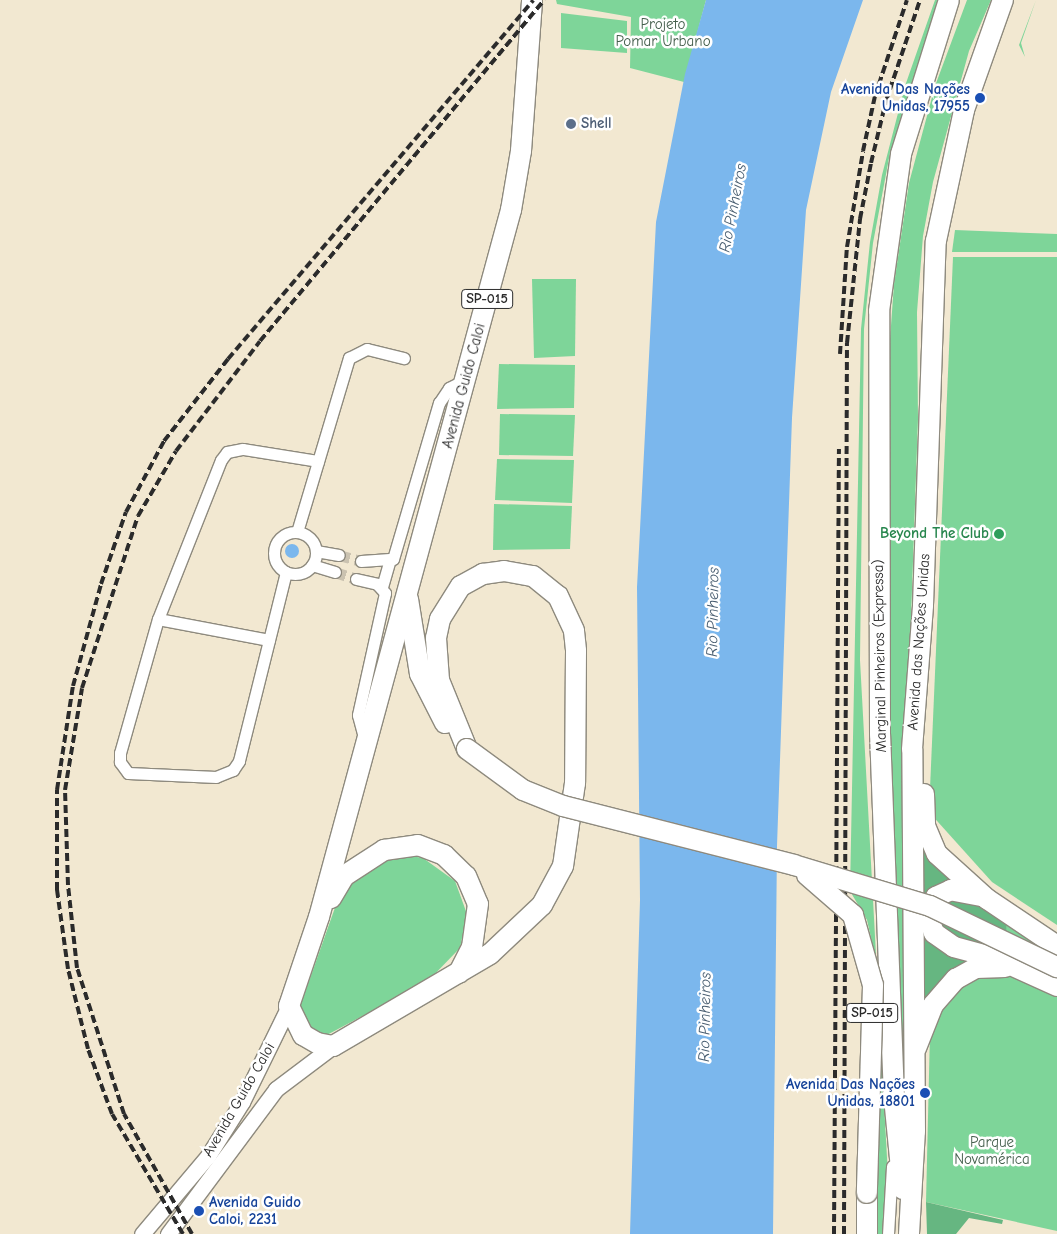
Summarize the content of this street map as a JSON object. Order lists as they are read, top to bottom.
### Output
{
  "streets": {
    "highway": [
      "SP-015",
      "Avenida Guido Caloi",
      "Avenida das Nações Unidas",
      "Marginal Pinheiros (Expressa)"
    ]
  },
  "crossings": [
    ["SP-015", "Avenida Guido Caloi"],
    ["Avenida das Nações Unidas", "Marginal Pinheiros (Expressa)"]
  ],
  "water": ["Rio Pinheiros"],
  "parks": ["Projeto Pomar Urbano", "Parque Novamérica"],
  "places": [
    "Avenida Das Nações Unidas, 17955",
    "Shell",
    "Beyond The Club",
    "Avenida Das Nações Unidas, 18801",
    "Avenida Guido Caloi, 2231"
  ]
}
